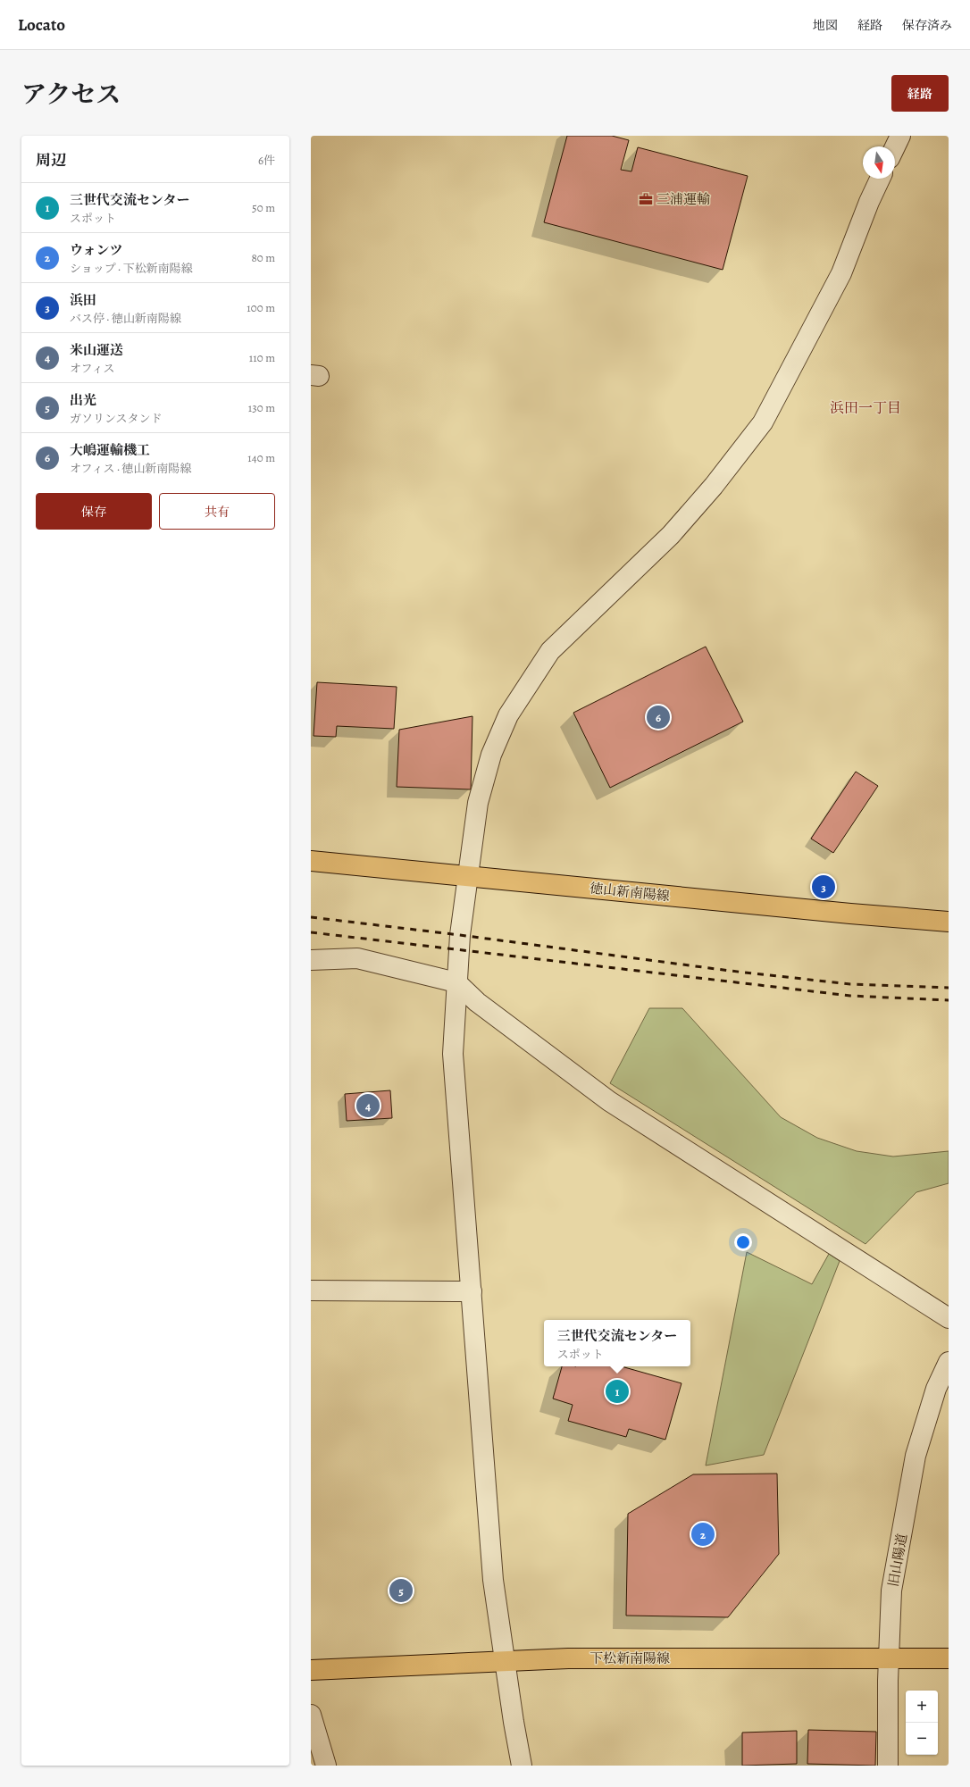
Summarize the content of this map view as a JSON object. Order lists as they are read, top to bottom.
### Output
{
  "streets": {
    "main road": ["徳山新南陽線", "下松新南陽線"],
    "street": ["旧山陽道"]
  },
  "crossings": [
    ["旧山陽道", "下松新南陽線"]
  ],
  "districts": ["浜田一丁目"],
  "places": {
    "office": ["三浦運輸"]
  },
  "north": "bottom",
  "page": {
    "header": "Locato",
    "nav": ["地図", "経路", "保存済み"],
    "title": "アクセス",
    "buttons": [
      "経路",
      ["保存", "共有"]
    ],
    "heading": ["周辺", "6件"],
    "list": [
      {
        "mark": "1",
        "name": "三世代交流センター",
        "note": "スポット",
        "value": "50 m"
      },
      {
        "mark": "2",
        "name": "ウォンツ",
        "note": "ショップ · 下松新南陽線",
        "value": "80 m"
      },
      {
        "mark": "3",
        "name": "浜田",
        "note": "バス停 · 徳山新南陽線",
        "value": "100 m"
      },
      {
        "mark": "4",
        "name": "米山運送",
        "note": "オフィス",
        "value": "110 m"
      },
      {
        "mark": "5",
        "name": "出光",
        "note": "ガソリンスタンド",
        "value": "130 m"
      },
      {
        "mark": "6",
        "name": "大嶋運輸機工",
        "note": "オフィス · 徳山新南陽線",
        "value": "140 m"
      }
    ],
    "pins": [
      "6",
      "3",
      "4",
      "1",
      "2",
      "5"
    ],
    "popup": ["三世代交流センター", "スポット"],
    "map_buttons": ["+", "−"]
  }
}
